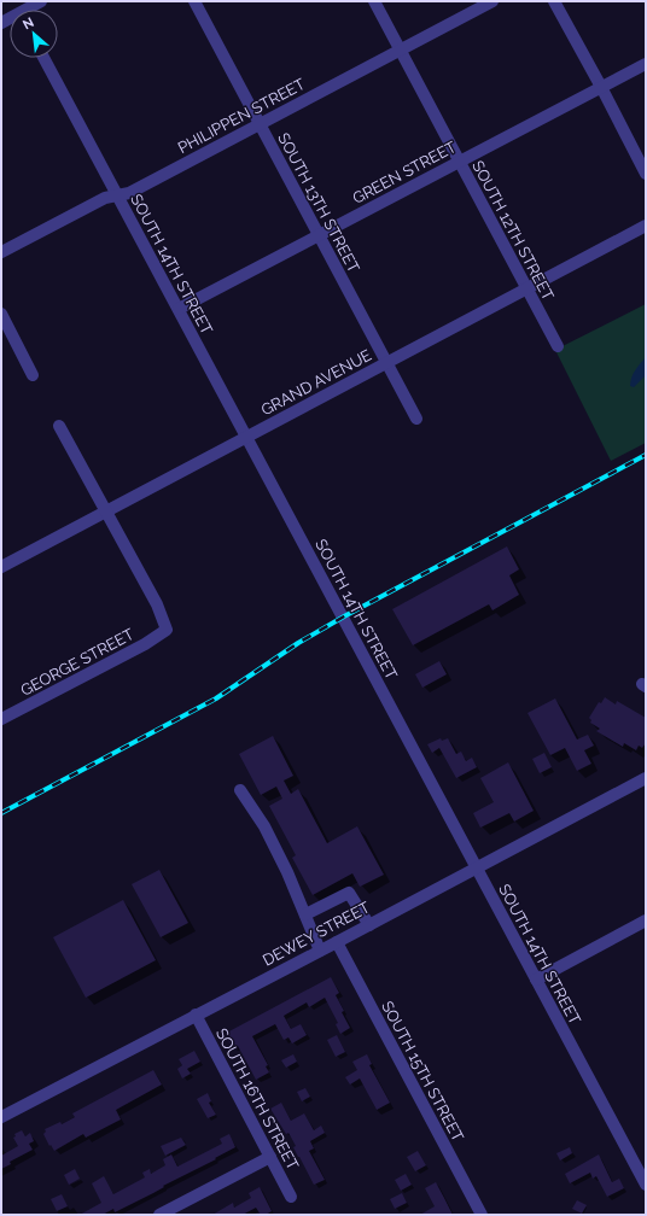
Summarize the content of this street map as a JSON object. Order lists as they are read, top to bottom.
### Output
{
  "streets": {
    "street": [
      "PHILIPPEN STREET",
      "GREEN STREET",
      "SOUTH 13TH STREET",
      "SOUTH 12TH STREET",
      "SOUTH 14TH STREET",
      "GRAND AVENUE",
      "GEORGE STREET",
      "DEWEY STREET",
      "SOUTH 15TH STREET",
      "SOUTH 16TH STREET"
    ]
  },
  "crossings": [
    ["PHILIPPEN STREET", "SOUTH 13TH STREET"],
    ["PHILIPPEN STREET", "SOUTH 12TH STREET"],
    ["PHILIPPEN STREET", "SOUTH 14TH STREET"],
    ["GREEN STREET", "SOUTH 13TH STREET"],
    ["GREEN STREET", "SOUTH 12TH STREET"],
    ["GREEN STREET", "SOUTH 14TH STREET"],
    ["SOUTH 13TH STREET", "GRAND AVENUE"],
    ["SOUTH 12TH STREET", "GRAND AVENUE"],
    ["SOUTH 14TH STREET", "GRAND AVENUE"],
    ["SOUTH 14TH STREET", "DEWEY STREET"],
    ["GRAND AVENUE", "GEORGE STREET"],
    ["DEWEY STREET", "SOUTH 15TH STREET"],
    ["DEWEY STREET", "SOUTH 16TH STREET"]
  ],
  "north": "top left"
}
